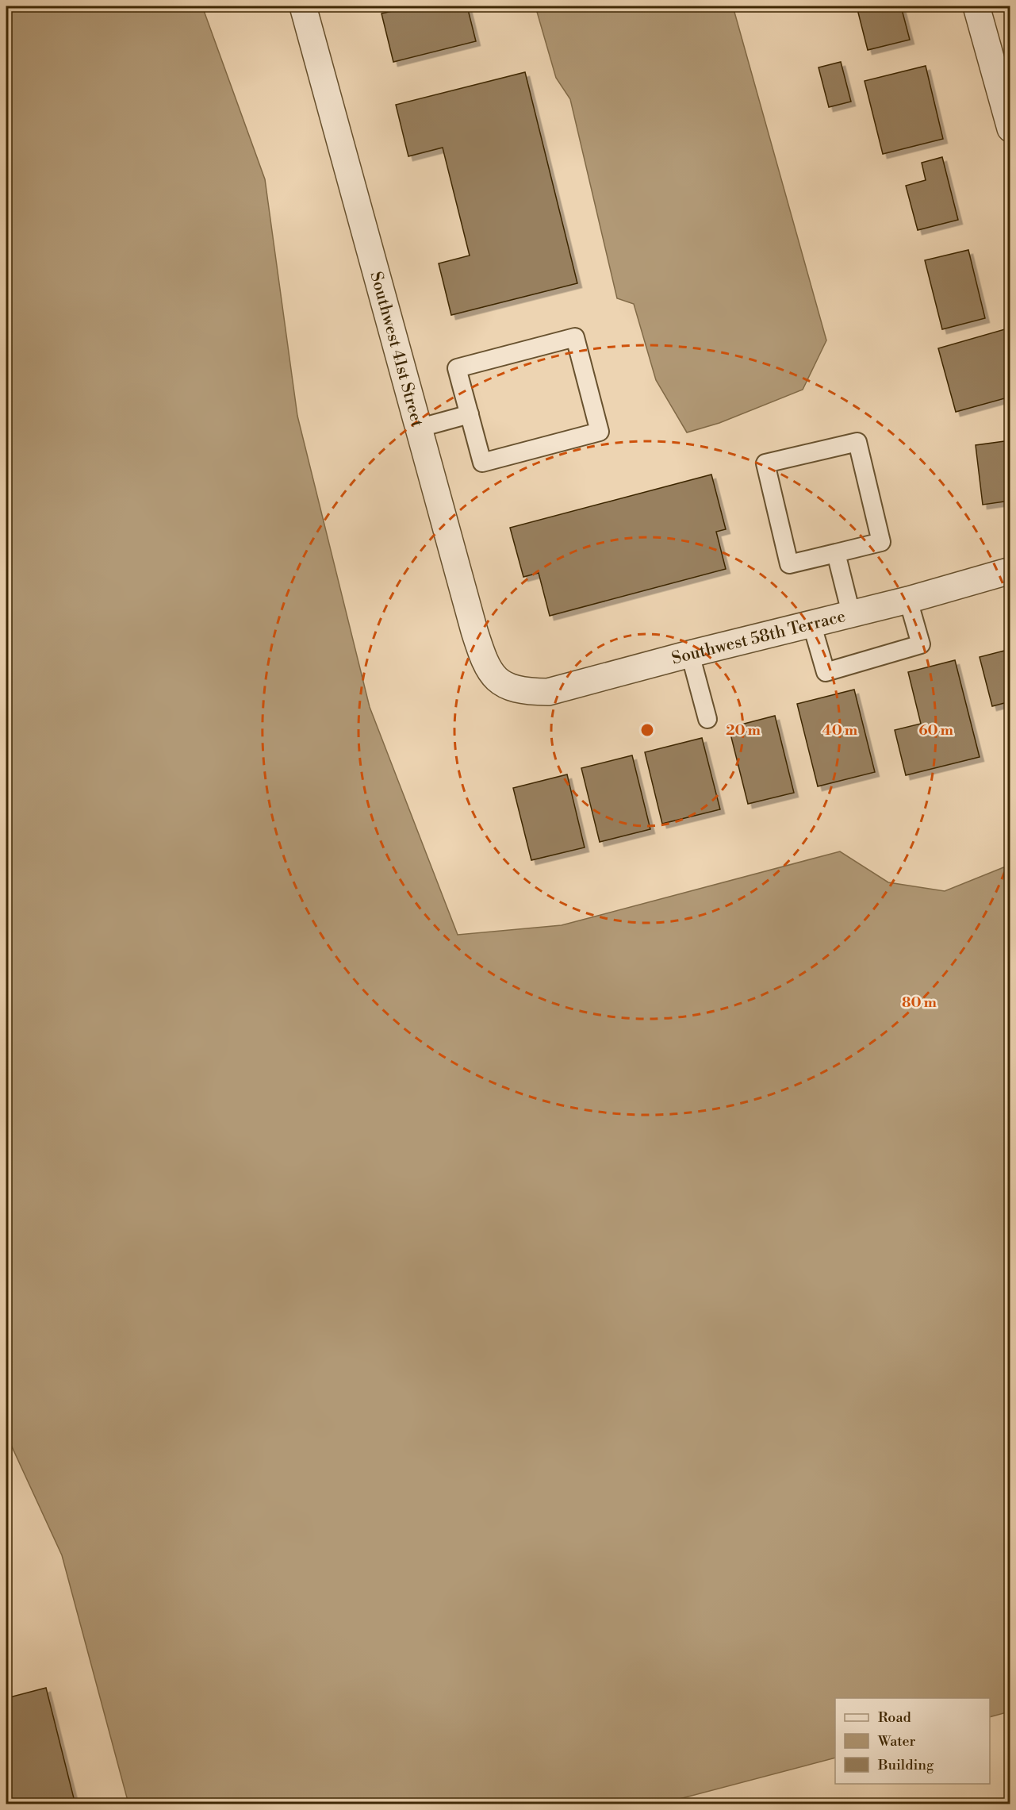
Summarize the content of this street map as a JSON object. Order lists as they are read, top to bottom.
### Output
{
  "streets": {
    "street": ["Southwest 41st Street", "Southwest 58th Terrace"]
  },
  "crossings": [
    ["Southwest 41st Street", "Southwest 58th Terrace"]
  ],
  "legend": ["Road", "Water", "Building"],
  "rings": [
    "20 m",
    "40 m",
    "60 m",
    "80 m"
  ]
}
